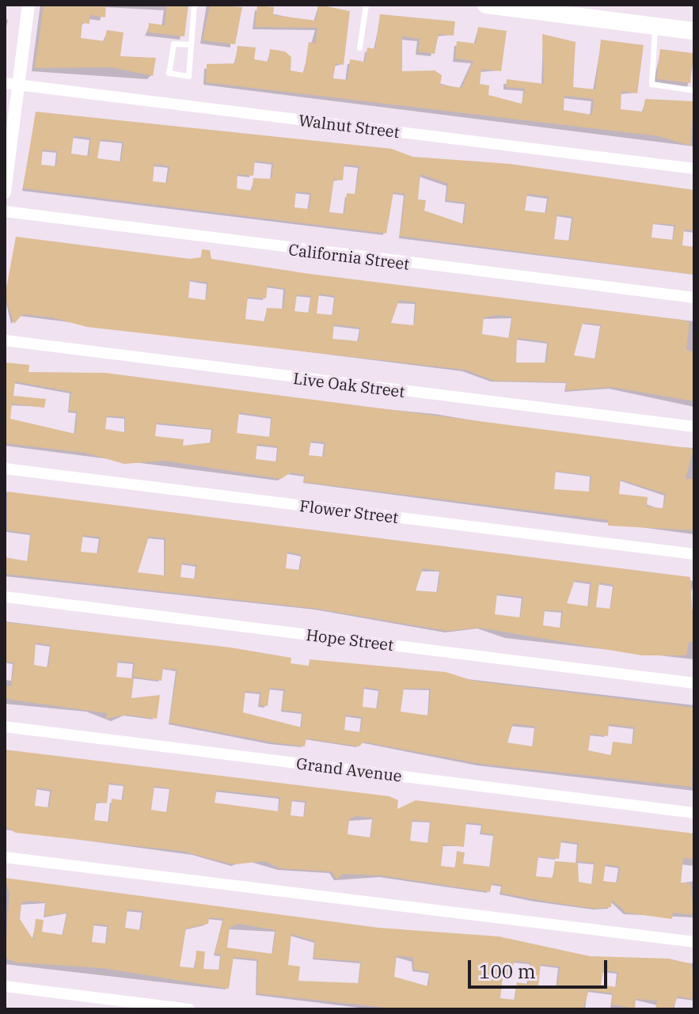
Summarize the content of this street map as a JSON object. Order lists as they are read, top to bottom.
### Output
{
  "streets": {
    "street": [
      "Walnut Street",
      "California Street",
      "Live Oak Street",
      "Flower Street",
      "Hope Street",
      "Grand Avenue"
    ]
  },
  "scale_bar": "100 m"
}
